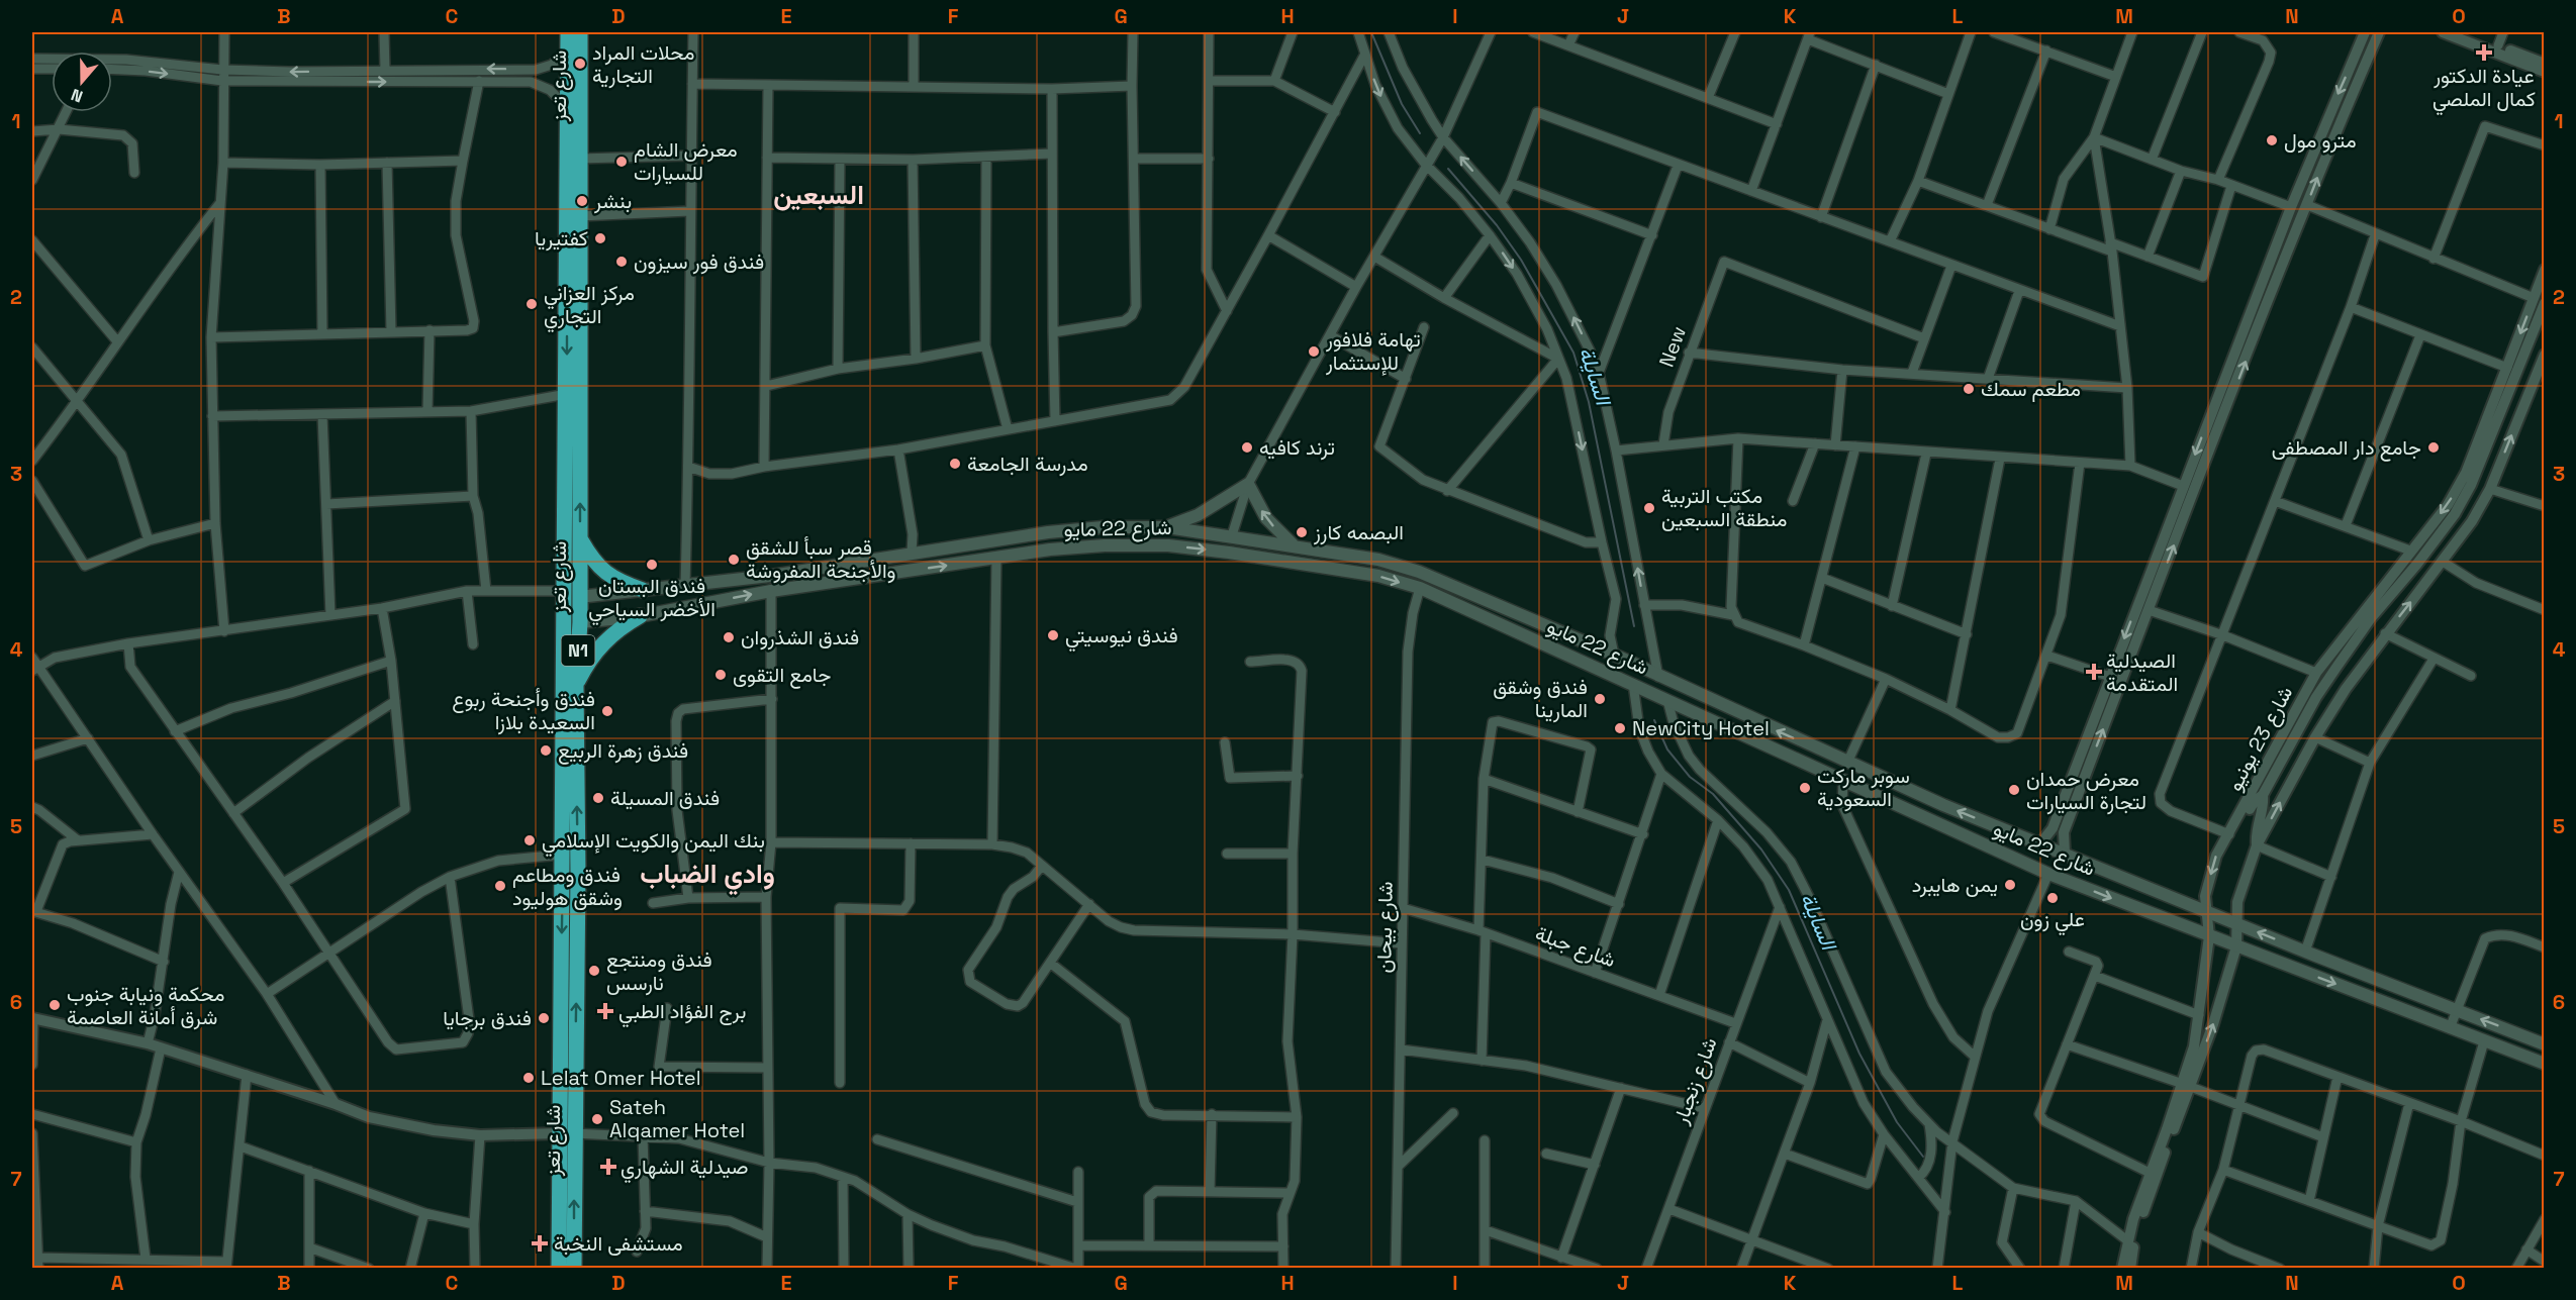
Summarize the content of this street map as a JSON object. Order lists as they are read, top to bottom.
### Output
{
  "streets": {
    "highway": ["شارع تعز", "N1"],
    "main road": ["شارع 22 مايو"],
    "street": [
      "New",
      "شارع 23 يونيو",
      "شارع بيحان",
      "شارع جبلة",
      "شارع زنجبار"
    ]
  },
  "crossings": [
    ["شارع تعز", "شارع 22 مايو"],
    ["شارع 22 مايو", "شارع 23 يونيو"],
    ["شارع 22 مايو", "شارع بيحان"],
    ["شارع بيحان", "شارع جبلة"],
    ["شارع جبلة", "شارع زنجبار"]
  ],
  "districts": ["السبعين", "وادي الضباب"],
  "water": ["السايلة"],
  "places": {
    "health": [
      "عيادة الدكتور كمال الملصي",
      "الصيدلية المتقدمة",
      "برج الفؤاد الطبي",
      "صيدلية الشهاري",
      "مستشفى النخبة"
    ],
    "other": [
      "محلات المراد التجارية",
      "مترو مول",
      "معرض الشام للسيارات",
      "بنشر",
      "كفتيريا",
      "فندق فور سيزون",
      "مركز العزاني التجاري",
      "تهامة فلافور للإستثمار",
      "مطعم سمك",
      "ترند كافيه",
      "جامع دار المصطفى",
      "مدرسة الجامعة",
      "مكتب التربية منطقة السبعين",
      "البصمه كارز",
      "قصر سبأ للشقق والأجنحة المفروشة",
      "فندق البستان الأخضر السياحي",
      "فندق نيوسيتي",
      "فندق الشذروان",
      "جامع التقوى",
      "فندق وشقق المارينا",
      "فندق وأجنحة ربوع السعيدة بلازا",
      "NewCity Hotel",
      "فندق زهرة الربيع",
      "سوبر ماركت السعودية",
      "معرض حمدان لتجارة السيارات",
      "فندق المسيلة",
      "بنك اليمن والكويت الإسلامي",
      "يمن هايبرد",
      "فندق ومطاعم وشقق هوليود",
      "علي زون",
      "فندق ومنتجع نارسس",
      "محكمة ونيابة جنوب شرق أمانة العاصمة",
      "فندق برجايا",
      "Lelat Omer Hotel",
      "Sateh Alqamer Hotel"
    ]
  },
  "north": "bottom",
  "grid": {
    "columns": [
      "A",
      "B",
      "C",
      "D",
      "E",
      "F",
      "G",
      "H",
      "I",
      "J",
      "K",
      "L",
      "M",
      "N",
      "O"
    ],
    "rows": [
      "1",
      "2",
      "3",
      "4",
      "5",
      "6",
      "7"
    ]
  }
}
